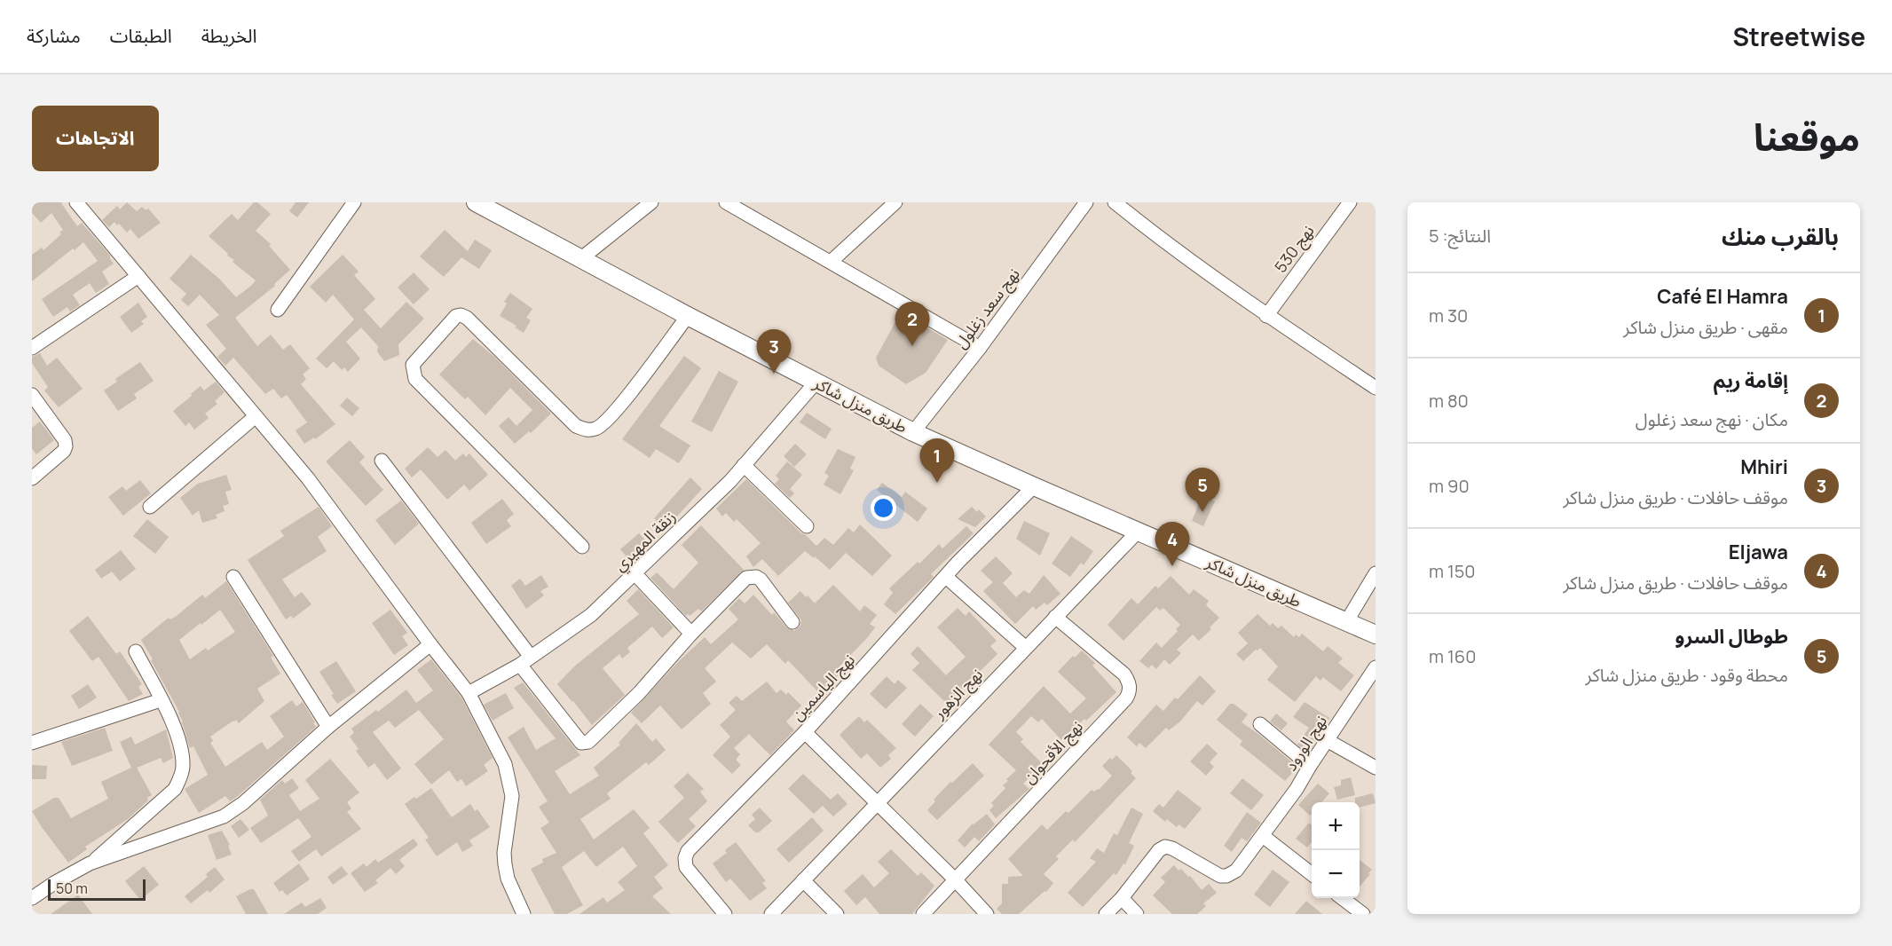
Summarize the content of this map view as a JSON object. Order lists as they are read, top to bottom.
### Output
{
  "streets": {
    "main road": ["طريق منزل شاكر"],
    "street": [
      "نهج 530",
      "نهج سعد زغلول",
      "زنقة المهيري",
      "نهج الياسمين",
      "نهج الزهور",
      "نهج الورود",
      "نهج الأقحوان"
    ]
  },
  "crossings": [
    ["نهج سعد زغلول", "طريق منزل شاكر"],
    ["طريق منزل شاكر", "زنقة المهيري"],
    ["طريق منزل شاكر", "نهج الياسمين"],
    ["طريق منزل شاكر", "نهج الزهور"],
    ["نهج الزهور", "نهج الأقحوان"]
  ],
  "scale_bar": "50 m",
  "page": {
    "header": "Streetwise",
    "nav": ["الخريطة", "الطبقات", "مشاركة"],
    "title": "موقعنا",
    "buttons": "الاتجاهات",
    "heading": ["بالقرب منك", "النتائج: 5"],
    "list": [
      {
        "mark": "1",
        "name": "Café El Hamra",
        "note": "مقهى · طريق منزل شاكر",
        "value": "30 m"
      },
      {
        "mark": "2",
        "name": "إقامة ريم",
        "note": "مكان · نهج سعد زغلول",
        "value": "80 m"
      },
      {
        "mark": "3",
        "name": "Mhiri",
        "note": "موقف حافلات · طريق منزل شاكر",
        "value": "90 m"
      },
      {
        "mark": "4",
        "name": "Eljawa",
        "note": "موقف حافلات · طريق منزل شاكر",
        "value": "150 m"
      },
      {
        "mark": "5",
        "name": "طوطال السرو",
        "note": "محطة وقود · طريق منزل شاكر",
        "value": "160 m"
      }
    ],
    "pins": [
      "2",
      "3",
      "1",
      "5",
      "4"
    ],
    "map_buttons": ["+", "−"],
    "scale": "50 m"
  }
}
